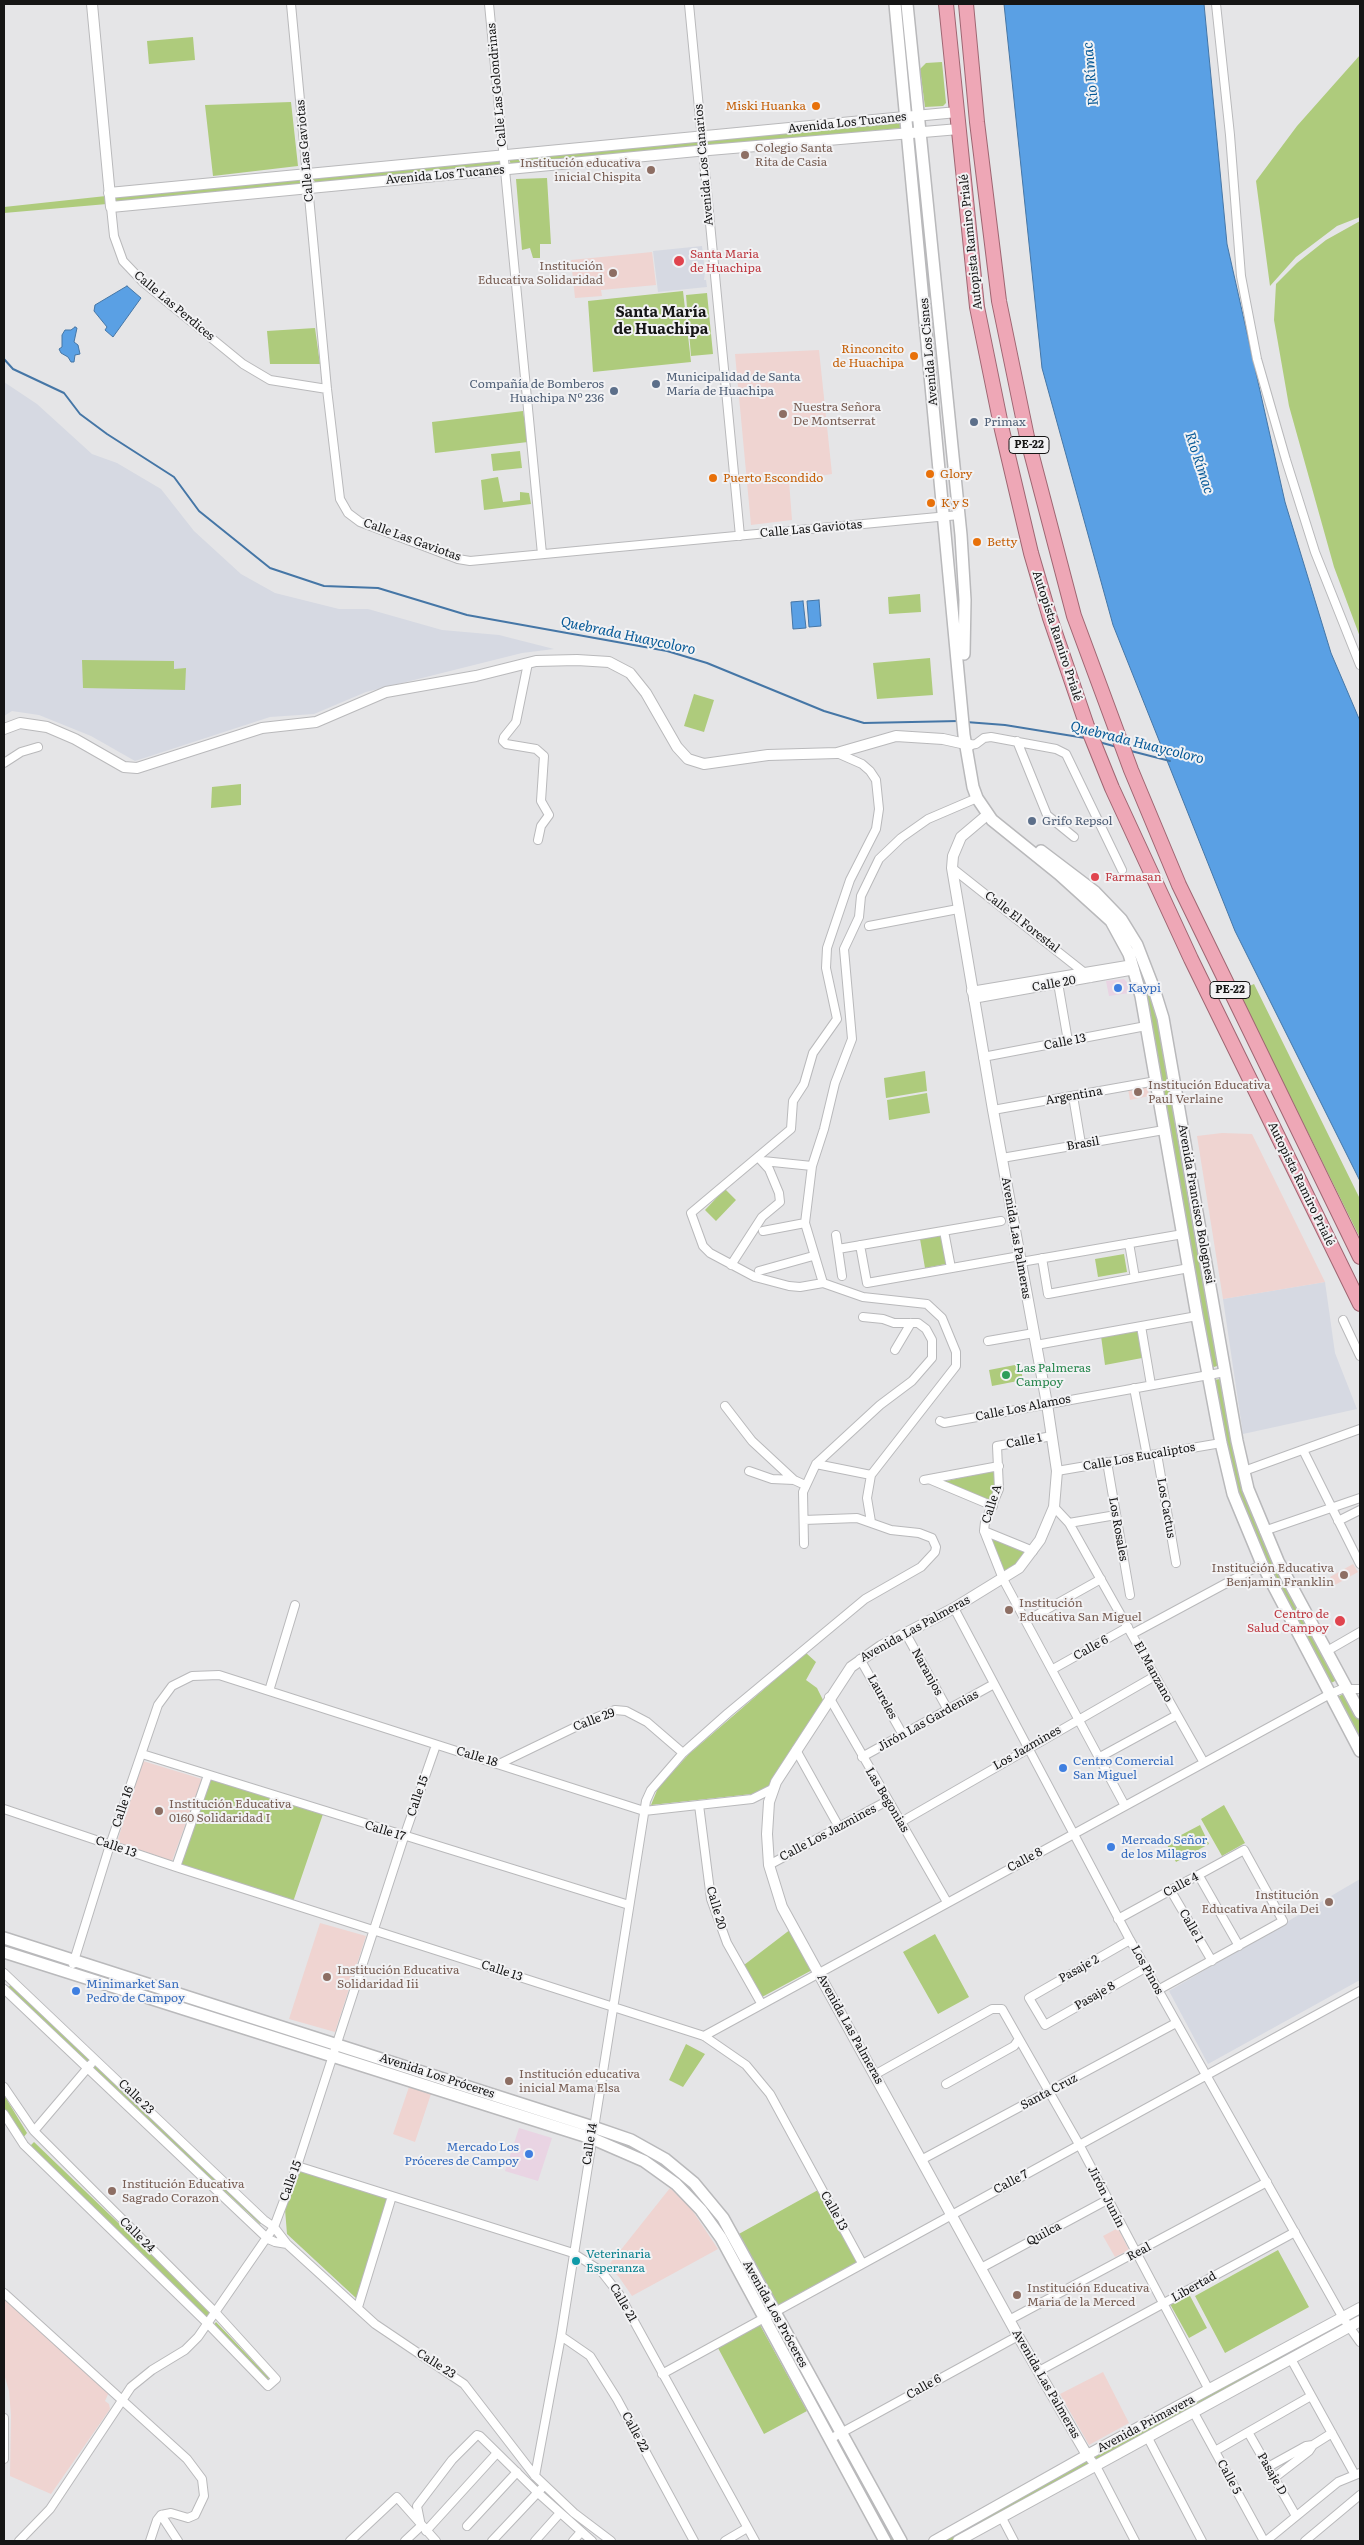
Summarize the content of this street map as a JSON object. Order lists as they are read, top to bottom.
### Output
{
  "streets": {
    "highway": ["Autopista Ramiro Prialé", "PE-22"],
    "main road": ["Avenida Los Cisnes", "Avenida Francisco Bolognesi", "Avenida Los Próceres"],
    "street": [
      "Calle Las Golondrinas",
      "Avenida Los Tucanes",
      "Calle Las Gaviotas",
      "Avenida Los Canarios",
      "Calle Las Perdices",
      "Calle El Forestal",
      "Calle 20",
      "Calle 13",
      "Argentina",
      "Brasil",
      "Avenida Las Palmeras",
      "Calle Los Alamos",
      "Calle 1",
      "Calle Los Eucaliptos",
      "Calle A",
      "Los Cactus",
      "Los Rosales",
      "Calle 6",
      "Naranjos",
      "El Manzano",
      "Laureles",
      "Calle 29",
      "Jirón Las Gardenias",
      "Los Jazmines",
      "Calle 18",
      "Calle 15",
      "Las Begonias",
      "Calle 16",
      "Calle 17",
      "Calle Los Jazmines",
      "Calle 8",
      "Calle 4",
      "Pasaje 2",
      "Los Pinos",
      "Pasaje 8",
      "Santa Cruz",
      "Calle 23",
      "Calle 14",
      "Calle 7",
      "Jirón Junín",
      "Quilca",
      "Calle 24",
      "Real",
      "Libertad",
      "Calle 21",
      "Avenida Primavera",
      "Calle 22",
      "Pasaje D",
      "Calle 5"
    ]
  },
  "crossings": [
    ["Calle Las Golondrinas", "Avenida Los Tucanes"],
    ["Calle Las Golondrinas", "Calle Las Gaviotas"],
    ["Avenida Los Tucanes", "Calle Las Gaviotas"],
    ["Avenida Los Tucanes", "Avenida Los Canarios"],
    ["Avenida Los Tucanes", "Autopista Ramiro Prialé"],
    ["Avenida Los Tucanes", "Calle Las Perdices"],
    ["Avenida Los Tucanes", "Avenida Los Cisnes"],
    ["Calle Las Gaviotas", "Avenida Los Canarios"],
    ["Calle Las Gaviotas", "Calle Las Perdices"],
    ["Calle Las Gaviotas", "Avenida Los Cisnes"],
    ["Calle El Forestal", "Calle 20"],
    ["Calle El Forestal", "Avenida Las Palmeras"],
    ["Calle 20", "Avenida Francisco Bolognesi"],
    ["Calle 20", "Avenida Las Palmeras"],
    ["Calle 20", "Calle 18"],
    ["Calle 20", "Calle 8"],
    ["Calle 13", "Avenida Francisco Bolognesi"],
    ["Calle 13", "Avenida Las Palmeras"],
    ["Calle 13", "Calle 15"],
    ["Calle 13", "Calle 16"],
    ["Calle 13", "Calle 8"],
    ["Calle 13", "Calle 14"],
    ["Calle 13", "Calle 7"],
    ["Argentina", "Avenida Francisco Bolognesi"],
    ["Argentina", "Avenida Las Palmeras"],
    ["Brasil", "Avenida Francisco Bolognesi"],
    ["Brasil", "Avenida Las Palmeras"],
    ["Avenida Francisco Bolognesi", "Avenida Las Palmeras"],
    ["Avenida Francisco Bolognesi", "Calle Los Alamos"],
    ["Avenida Francisco Bolognesi", "Calle Los Eucaliptos"],
    ["Avenida Francisco Bolognesi", "Calle 6"],
    ["Avenida Francisco Bolognesi", "Calle 8"],
    ["Avenida Las Palmeras", "Calle Los Alamos"],
    ["Avenida Las Palmeras", "Calle 1"],
    ["Avenida Las Palmeras", "Calle Los Eucaliptos"],
    ["Avenida Las Palmeras", "Calle 6"],
    ["Avenida Las Palmeras", "Naranjos"],
    ["Avenida Las Palmeras", "El Manzano"],
    ["Avenida Las Palmeras", "Laureles"],
    ["Avenida Las Palmeras", "Calle 18"],
    ["Avenida Las Palmeras", "Las Begonias"],
    ["Avenida Las Palmeras", "Calle Los Jazmines"],
    ["Avenida Las Palmeras", "Calle 8"],
    ["Avenida Las Palmeras", "Los Pinos"],
    ["Avenida Las Palmeras", "Santa Cruz"],
    ["Avenida Las Palmeras", "Calle 7"],
    ["Avenida Las Palmeras", "Jirón Junín"],
    ["Avenida Las Palmeras", "Quilca"],
    ["Avenida Las Palmeras", "Real"],
    ["Avenida Las Palmeras", "Libertad"],
    ["Avenida Las Palmeras", "Avenida Primavera"],
    ["Calle 1", "Calle A"],
    ["Calle 1", "Calle 4"],
    ["Calle Los Eucaliptos", "Los Cactus"],
    ["Calle Los Eucaliptos", "Los Rosales"],
    ["Calle 6", "El Manzano"],
    ["Calle 6", "Avenida Los Próceres"],
    ["Naranjos", "Jirón Las Gardenias"],
    ["El Manzano", "Los Jazmines"],
    ["El Manzano", "Calle 8"],
    ["Laureles", "Jirón Las Gardenias"],
    ["Calle 29", "Calle 18"],
    ["Calle 29", "Calle 14"],
    ["Jirón Las Gardenias", "Las Begonias"],
    ["Jirón Las Gardenias", "Los Pinos"],
    ["Los Jazmines", "Las Begonias"],
    ["Los Jazmines", "Los Pinos"],
    ["Calle 18", "Calle 15"],
    ["Calle 18", "Calle 16"],
    ["Calle 18", "Calle 14"],
    ["Calle 15", "Calle 17"],
    ["Calle 15", "Avenida Los Próceres"],
    ["Calle 15", "Calle 23"],
    ["Calle 15", "Calle 24"],
    ["Calle 15", "Calle 21"],
    ["Las Begonias", "Calle Los Jazmines"],
    ["Las Begonias", "Calle 8"],
    ["Calle 16", "Calle 17"],
    ["Calle 16", "Avenida Los Próceres"],
    ["Calle 17", "Calle 14"],
    ["Calle 8", "Los Pinos"],
    ["Calle 4", "Los Pinos"],
    ["Pasaje 2", "Los Pinos"],
    ["Pasaje 2", "Pasaje 8"],
    ["Los Pinos", "Pasaje 8"],
    ["Los Pinos", "Santa Cruz"],
    ["Los Pinos", "Calle 7"],
    ["Los Pinos", "Real"],
    ["Los Pinos", "Libertad"],
    ["Los Pinos", "Avenida Primavera"],
    ["Avenida Los Próceres", "Calle 14"],
    ["Avenida Los Próceres", "Calle 7"],
    ["Santa Cruz", "Jirón Junín"],
    ["Calle 23", "Calle 14"],
    ["Calle 14", "Calle 21"],
    ["Calle 14", "Calle 22"],
    ["Calle 7", "Jirón Junín"],
    ["Calle 7", "Calle 21"],
    ["Jirón Junín", "Quilca"],
    ["Jirón Junín", "Real"],
    ["Jirón Junín", "Libertad"],
    ["Jirón Junín", "Avenida Primavera"],
    ["Avenida Primavera", "Calle 5"]
  ],
  "districts": ["Santa María de Huachipa"],
  "water": ["Río Rímac", "Quebrada Huaycoloro"],
  "places": [
    "Miski Huanka",
    "Colegio Santa Rita de Casia",
    "Institución educativa inicial Chispita",
    "Santa Maria de Huachipa",
    "Institución Educativa Solidaridad",
    "Rinconcito de Huachipa",
    "Municipalidad de Santa María de Huachipa",
    "Compañía de Bomberos Huachipa Nº 236",
    "Nuestra Señora De Montserrat",
    "Primax",
    "Glory",
    "Puerto Escondido",
    "K y S",
    "Betty",
    "Grifo Repsol",
    "Farmasan",
    "Kaypi",
    "Institución Educativa Paul Verlaine",
    "Las Palmeras Campoy",
    "Institución Educativa Benjamin Franklin",
    "Institución Educativa San Miguel",
    "Centro de Salud Campoy",
    "Centro Comercial San Miguel",
    "Institución Educativa 0160 Solidaridad I",
    "Mercado Señor de los Milagros",
    "Institución Educativa Ancila Dei",
    "Institución Educativa Solidaridad Iii",
    "Minimarket San Pedro de Campoy",
    "Institución educativa inicial Mama Elsa",
    "Mercado Los Próceres de Campoy",
    "Institución Educativa Sagrado Corazon",
    "Veterinaria Esperanza",
    "Institución Educativa Maria de la Merced"
  ]
}
